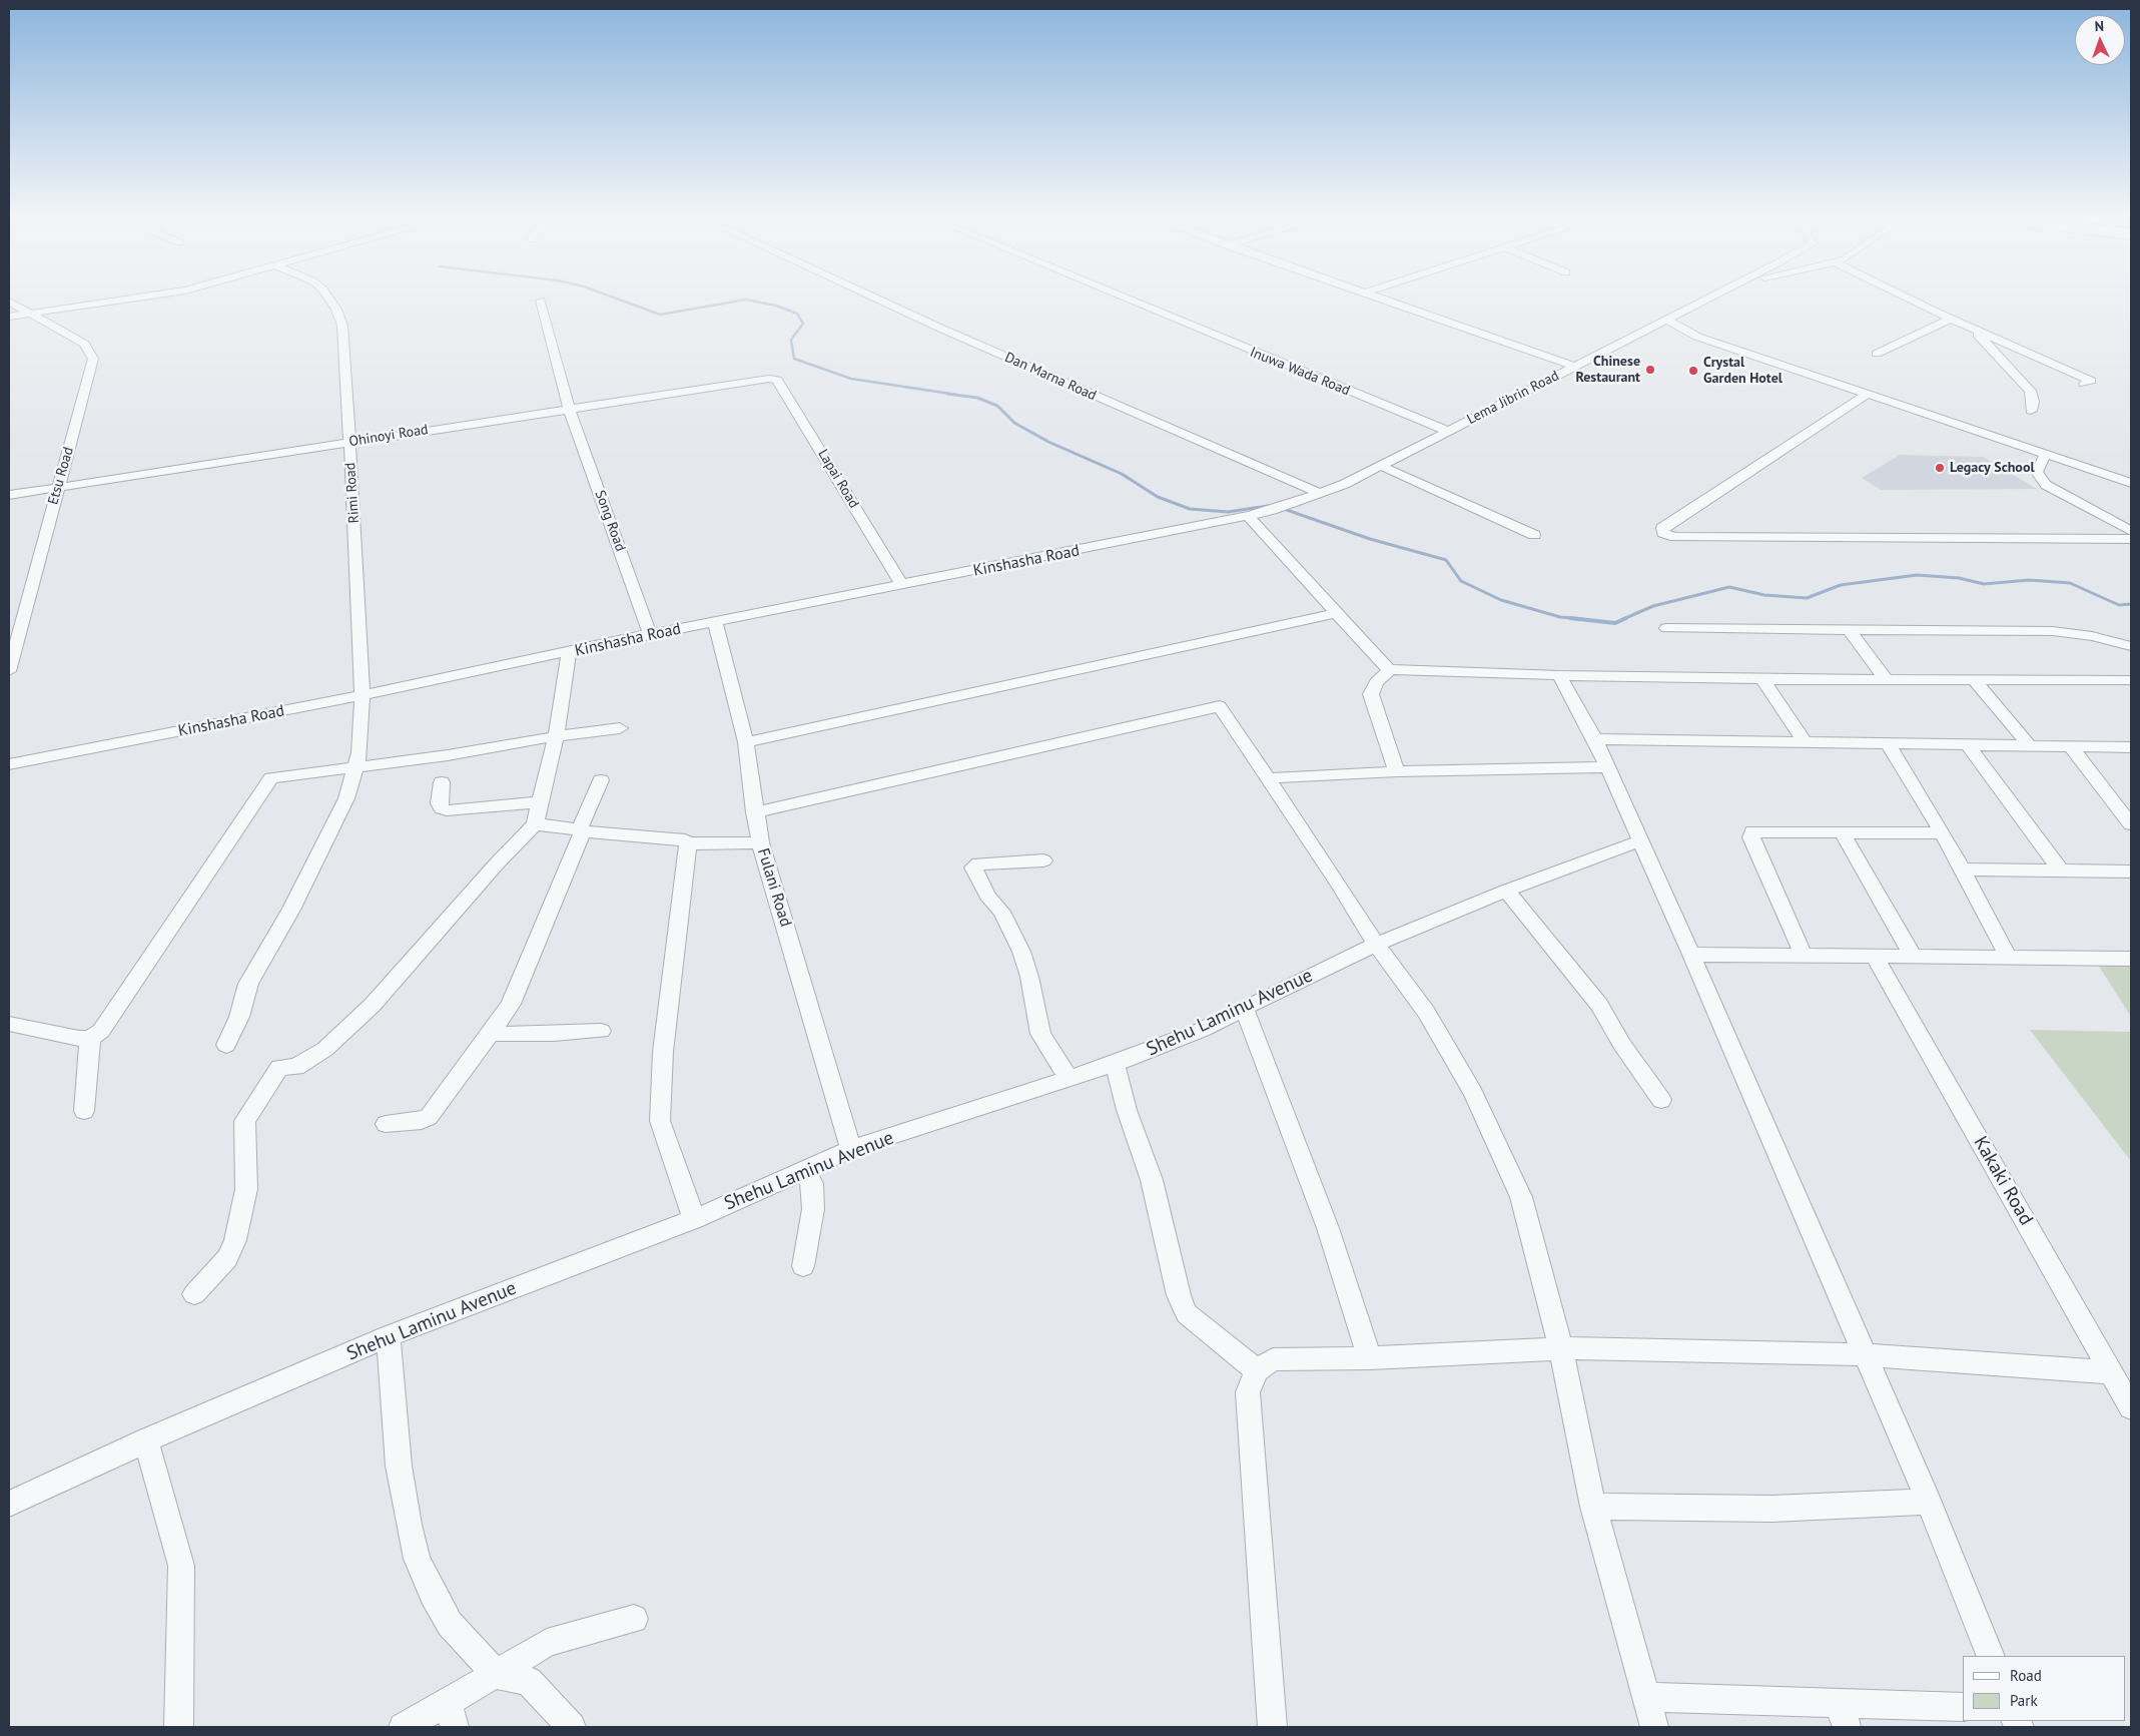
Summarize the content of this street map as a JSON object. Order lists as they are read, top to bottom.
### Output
{
  "streets": {
    "street": [
      "Inuwa Wada Road",
      "Dan Marna Road",
      "Lema Jibrin Road",
      "Ohinoyi Road",
      "Etsu Road",
      "Lapai Road",
      "Rimi Road",
      "Song Road",
      "Kinshasha Road",
      "Fulani Road",
      "Shehu Laminu Avenue",
      "Kakaki Road"
    ]
  },
  "crossings": [
    ["Inuwa Wada Road", "Lema Jibrin Road"],
    ["Dan Marna Road", "Lema Jibrin Road"],
    ["Lema Jibrin Road", "Kinshasha Road"],
    ["Ohinoyi Road", "Etsu Road"],
    ["Ohinoyi Road", "Lapai Road"],
    ["Ohinoyi Road", "Rimi Road"],
    ["Ohinoyi Road", "Song Road"],
    ["Lapai Road", "Kinshasha Road"],
    ["Rimi Road", "Kinshasha Road"],
    ["Song Road", "Kinshasha Road"],
    ["Kinshasha Road", "Fulani Road"],
    ["Fulani Road", "Shehu Laminu Avenue"]
  ],
  "places": ["Chinese Restaurant", "Crystal Garden Hotel", "Legacy School"],
  "legend": ["Road", "Park"],
  "north": "top"
}
